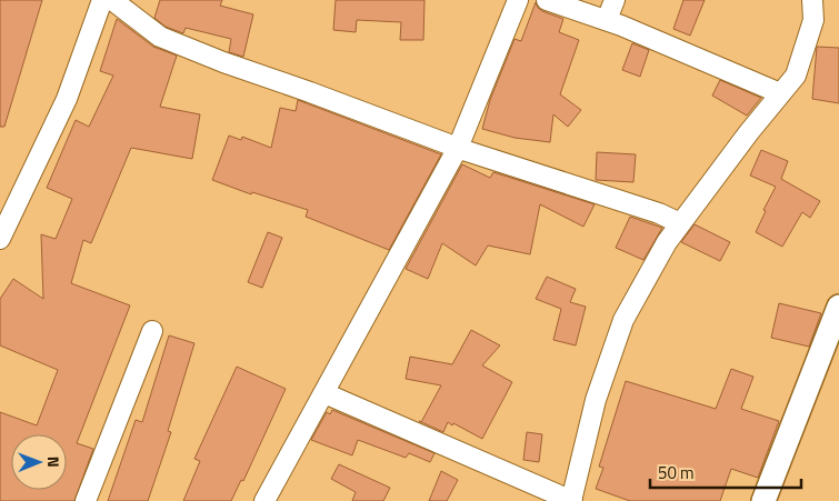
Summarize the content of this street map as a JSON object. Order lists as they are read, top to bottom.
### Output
{
  "scale_bar": "50 m",
  "north": "right"
}
